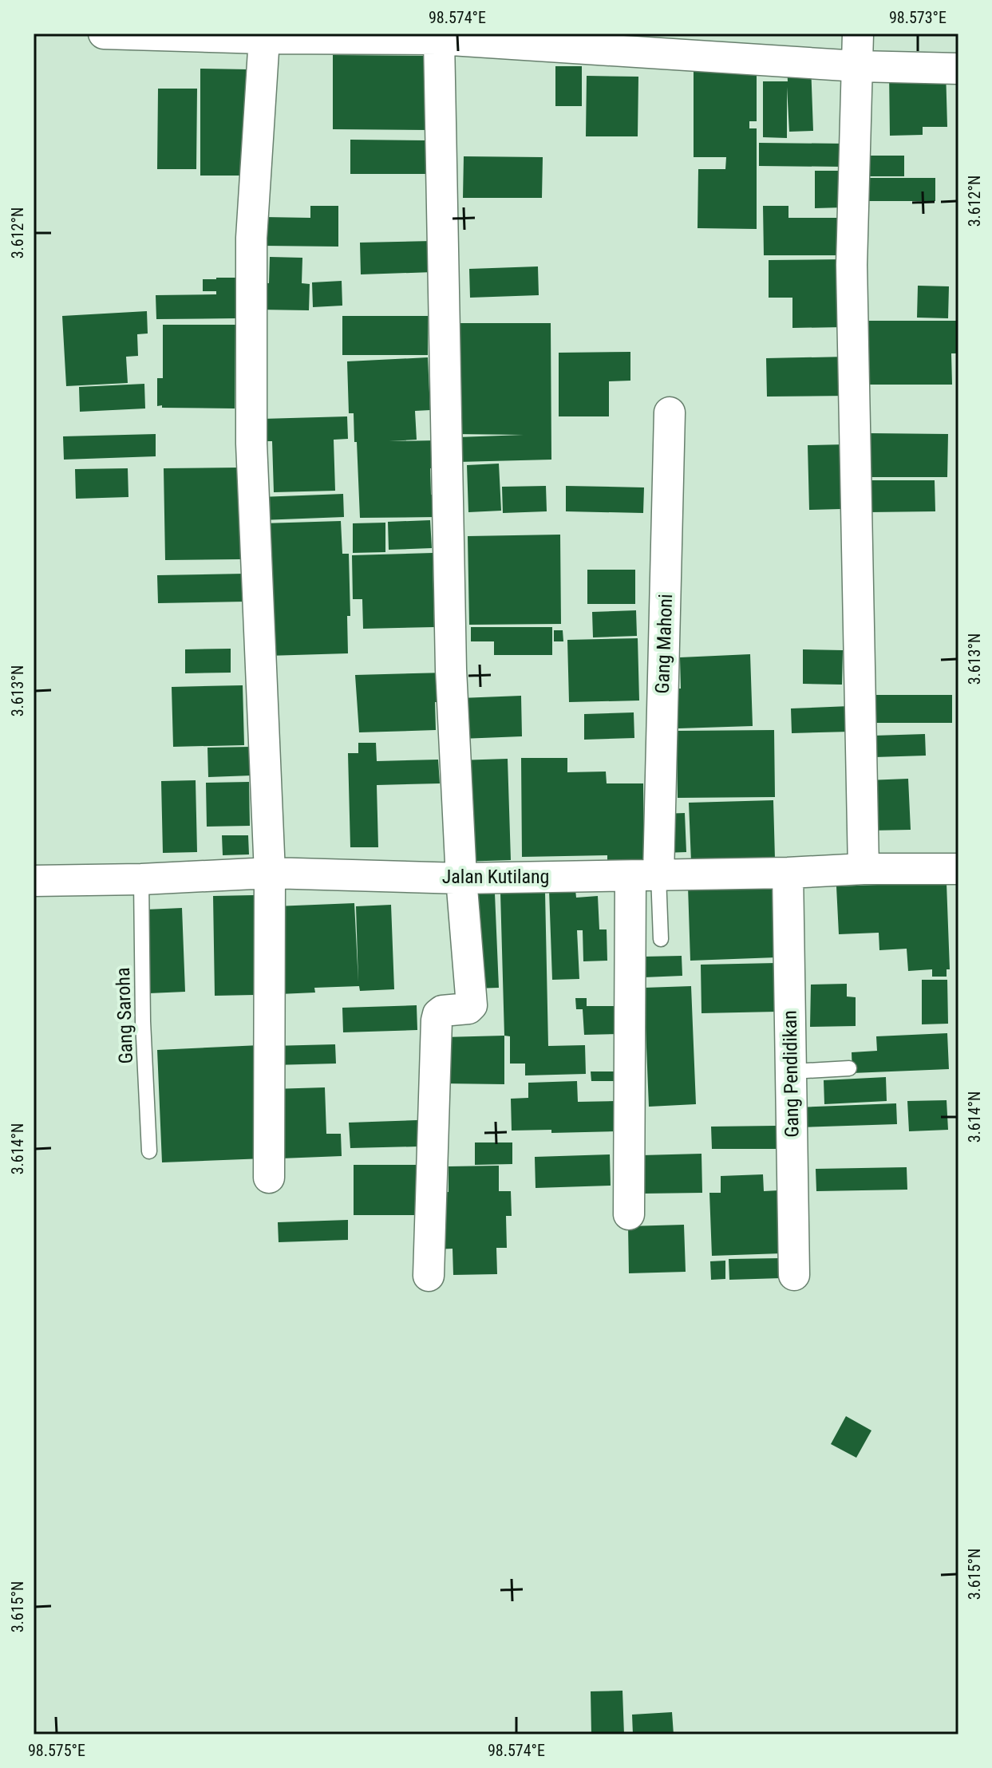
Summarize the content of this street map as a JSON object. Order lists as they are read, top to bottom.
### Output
{
  "streets": {
    "street": ["Gang Mahoni", "Jalan Kutilang", "Gang Pendidikan"],
    "lane": ["Gang Saroha"]
  },
  "crossings": [
    ["Gang Mahoni", "Jalan Kutilang"],
    ["Jalan Kutilang", "Gang Saroha"],
    ["Jalan Kutilang", "Gang Pendidikan"]
  ],
  "coordinates": [
    "98.574°E",
    "98.573°E",
    "3.612°N",
    "3.613°N",
    "3.614°N",
    "3.615°N",
    "98.575°E"
  ]
}
